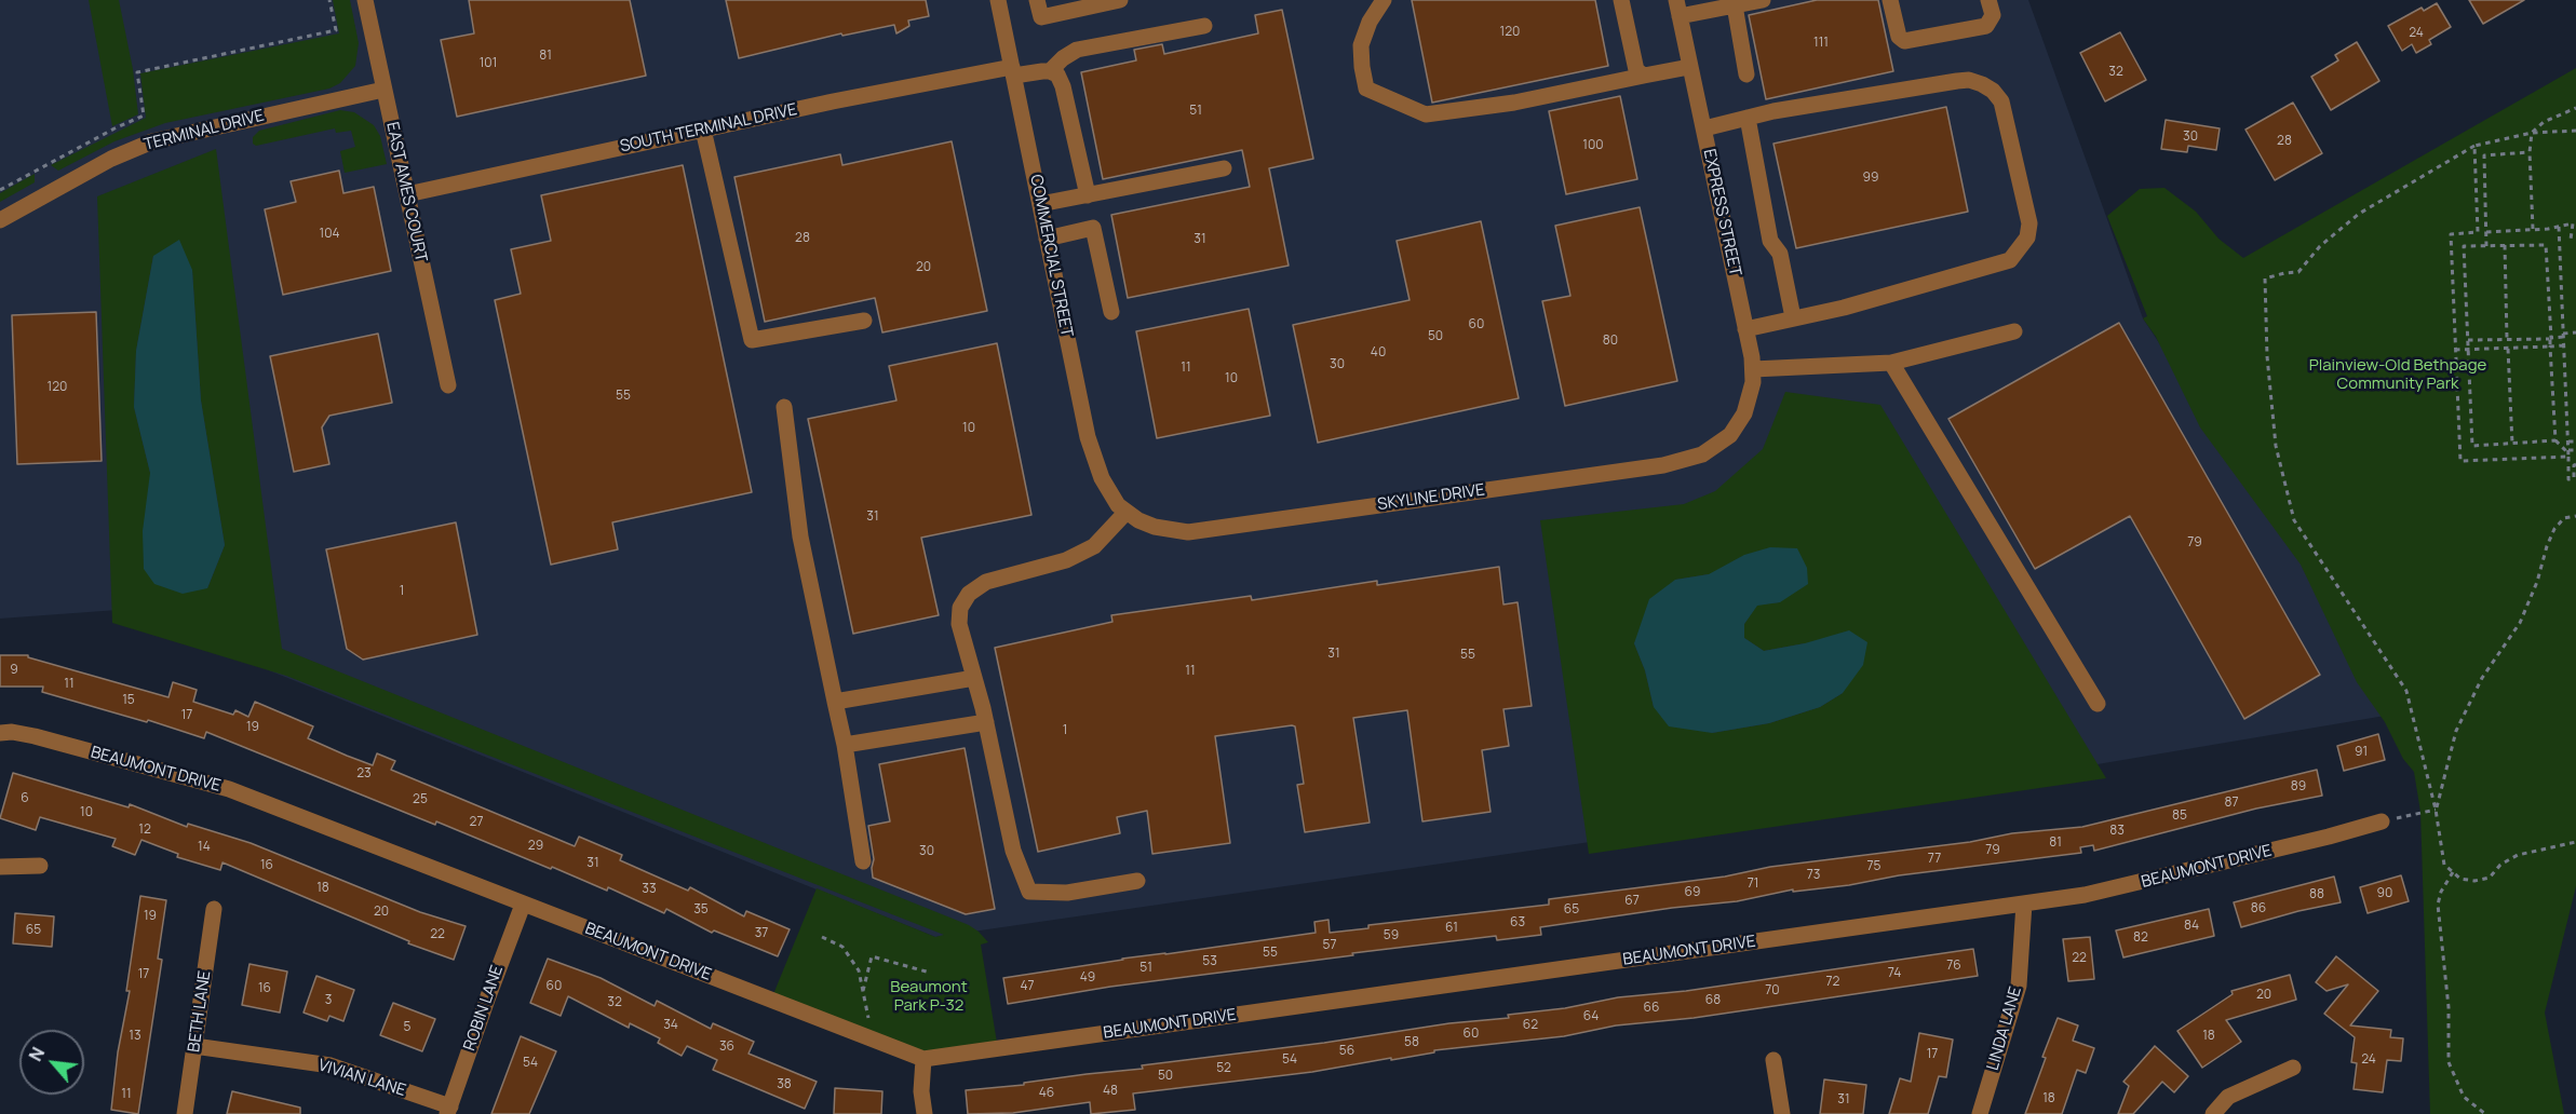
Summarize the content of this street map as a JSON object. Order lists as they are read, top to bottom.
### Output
{
  "streets": {
    "street": [
      "SOUTH TERMINAL DRIVE",
      "TERMINAL DRIVE",
      "EAST AMES COURT",
      "EXPRESS STREET",
      "COMMERCIAL STREET",
      "SKYLINE DRIVE",
      "BEAUMONT DRIVE",
      "ROBIN LANE",
      "BETH LANE",
      "LINDA LANE",
      "VIVIAN LANE"
    ]
  },
  "crossings": [
    ["SOUTH TERMINAL DRIVE", "EAST AMES COURT"],
    ["SOUTH TERMINAL DRIVE", "COMMERCIAL STREET"],
    ["TERMINAL DRIVE", "EAST AMES COURT"],
    ["EXPRESS STREET", "SKYLINE DRIVE"],
    ["COMMERCIAL STREET", "SKYLINE DRIVE"],
    ["BEAUMONT DRIVE", "ROBIN LANE"],
    ["BEAUMONT DRIVE", "LINDA LANE"],
    ["ROBIN LANE", "VIVIAN LANE"],
    ["BETH LANE", "VIVIAN LANE"]
  ],
  "parks": ["Plainview-Old Bethpage Community Park", "Beaumont Park P-32"],
  "house_numbers": [
    "120",
    "24",
    "111",
    "81",
    "101",
    "32",
    "51",
    "30",
    "28",
    "100",
    "99",
    "104",
    "28",
    "31",
    "20",
    "60",
    "50",
    "80",
    "40",
    "30",
    "11",
    "10",
    "120",
    "55",
    "10",
    "31",
    "79",
    "1",
    "31",
    "55",
    "9",
    "11",
    "11",
    "15",
    "17",
    "19",
    "1",
    "91",
    "23",
    "89",
    "6",
    "25",
    "87",
    "10",
    "85",
    "27",
    "12",
    "83",
    "81",
    "29",
    "14",
    "79",
    "30",
    "77",
    "31",
    "16",
    "75",
    "73",
    "71",
    "18",
    "33",
    "69",
    "90",
    "88",
    "67",
    "86",
    "35",
    "65",
    "20",
    "19",
    "63",
    "84",
    "61",
    "65",
    "37",
    "22",
    "59",
    "82",
    "57",
    "55",
    "22",
    "53",
    "76",
    "51",
    "74",
    "17",
    "49",
    "72",
    "60",
    "47",
    "16",
    "70",
    "20",
    "3",
    "68",
    "32",
    "66",
    "64",
    "34",
    "62",
    "5",
    "60",
    "13",
    "18",
    "58",
    "36",
    "56",
    "17",
    "54",
    "24",
    "54",
    "52",
    "50",
    "38",
    "48",
    "46",
    "11",
    "18",
    "31"
  ],
  "north": "top left"
}
